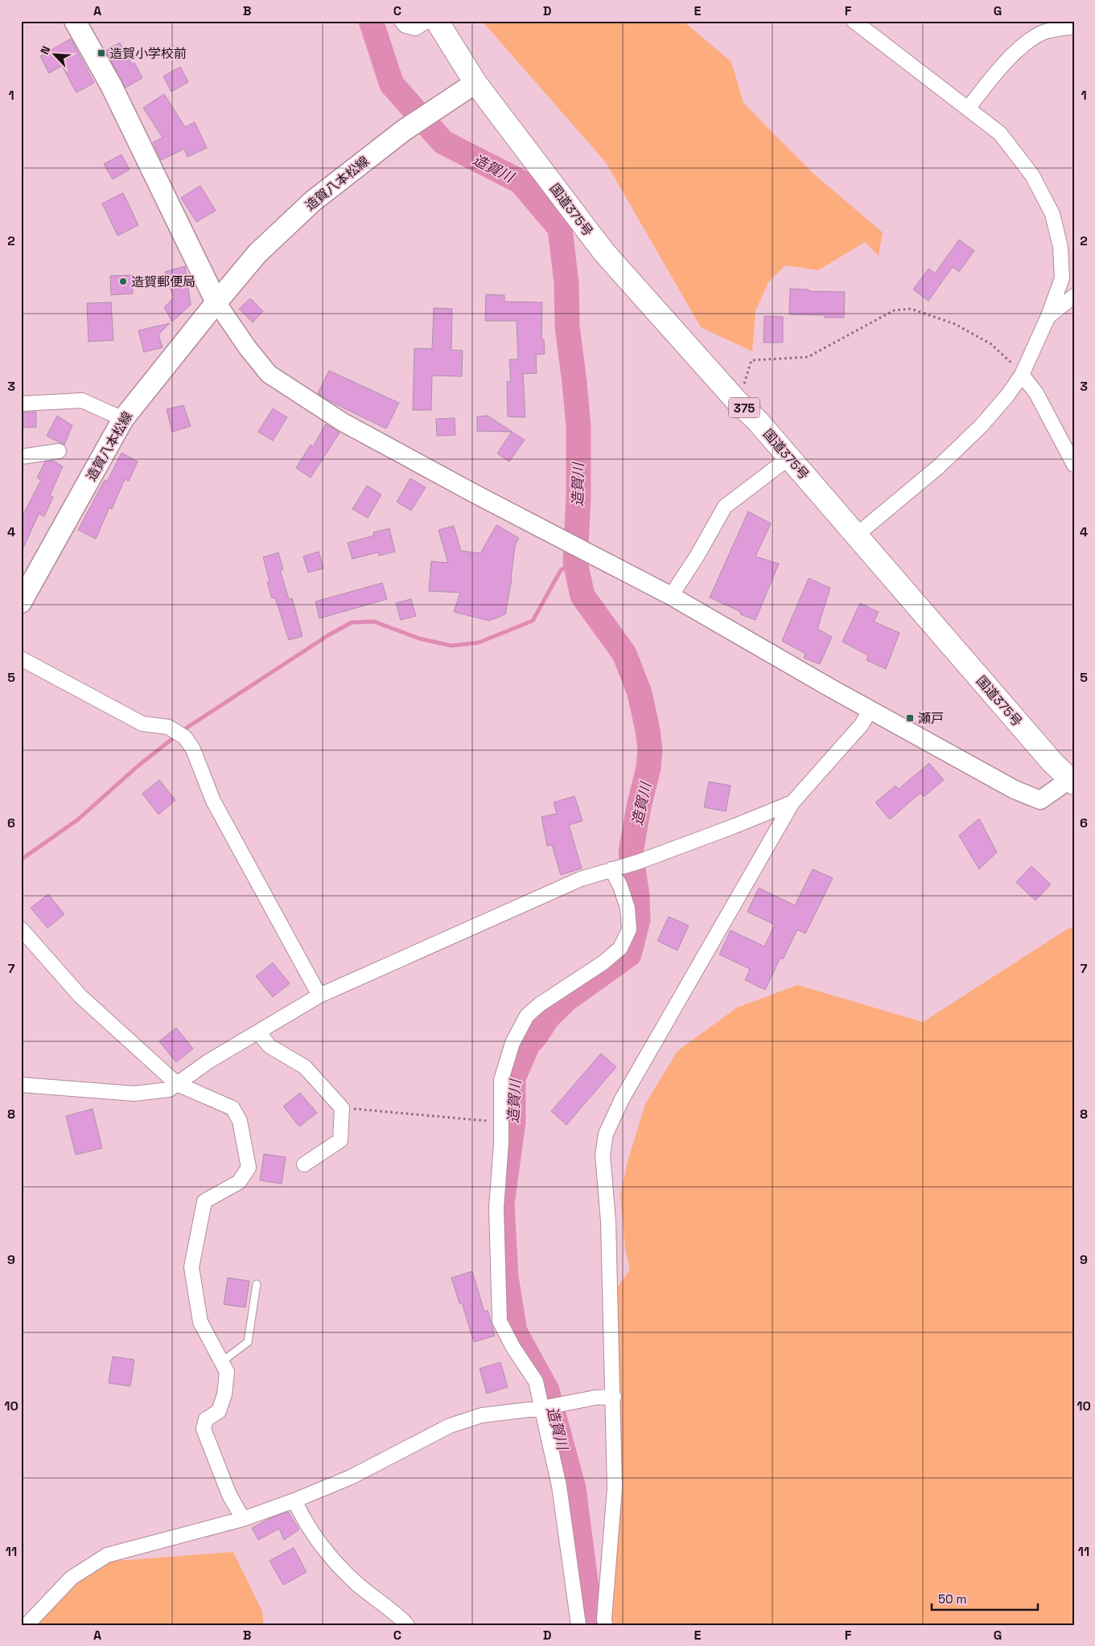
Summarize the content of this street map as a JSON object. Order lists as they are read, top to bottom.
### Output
{
  "streets": {
    "highway": ["国道375号", "375"],
    "main road": ["造賀八本松線"]
  },
  "crossings": [
    ["造賀八本松線", "国道375号"]
  ],
  "water": ["造賀川"],
  "places": {
    "transit": ["造賀小学校前", "瀬戸"],
    "other": ["造賀郵便局"]
  },
  "scale_bar": "50 m",
  "north": "top left",
  "grid": {
    "columns": [
      "A",
      "B",
      "C",
      "D",
      "E",
      "F",
      "G"
    ],
    "rows": [
      "1",
      "2",
      "3",
      "4",
      "5",
      "6",
      "7",
      "8",
      "9",
      "10",
      "11"
    ]
  }
}
